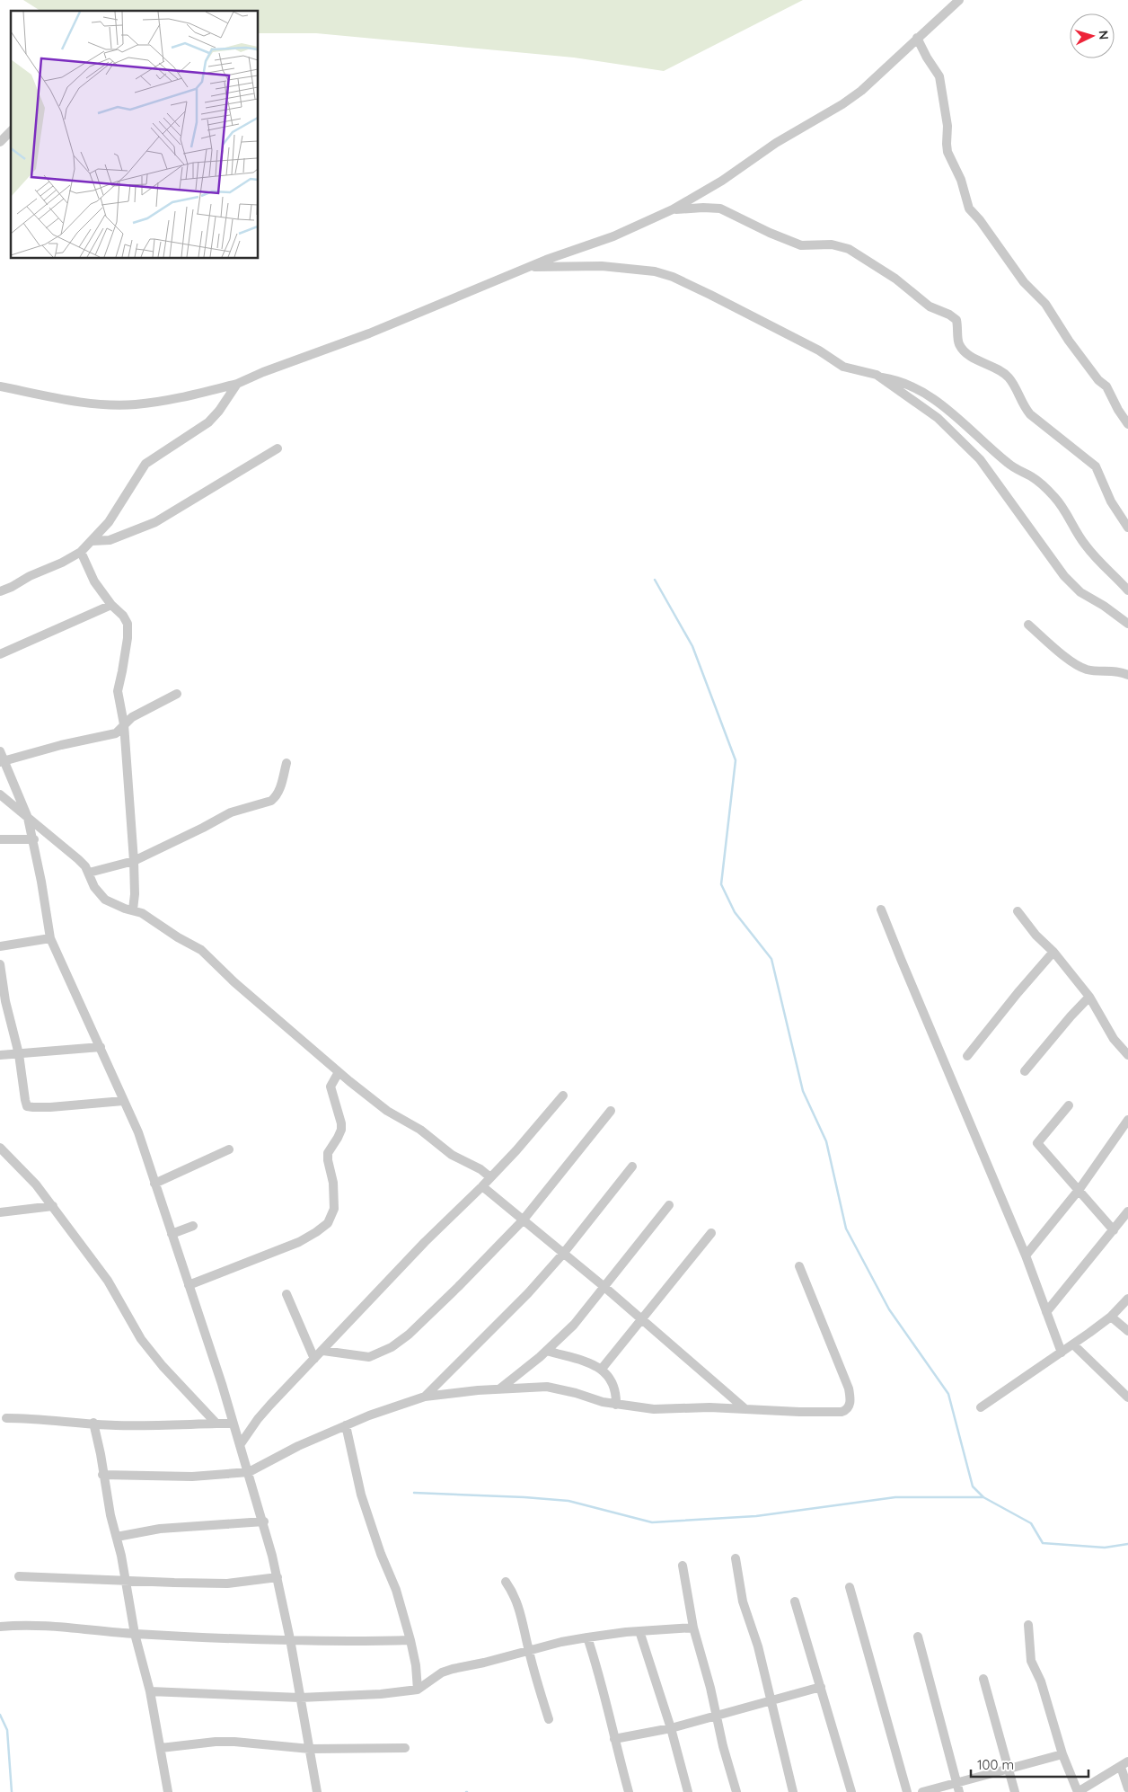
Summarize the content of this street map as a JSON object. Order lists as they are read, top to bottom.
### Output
{
  "scale_bar": "100 m",
  "north": "right"
}
